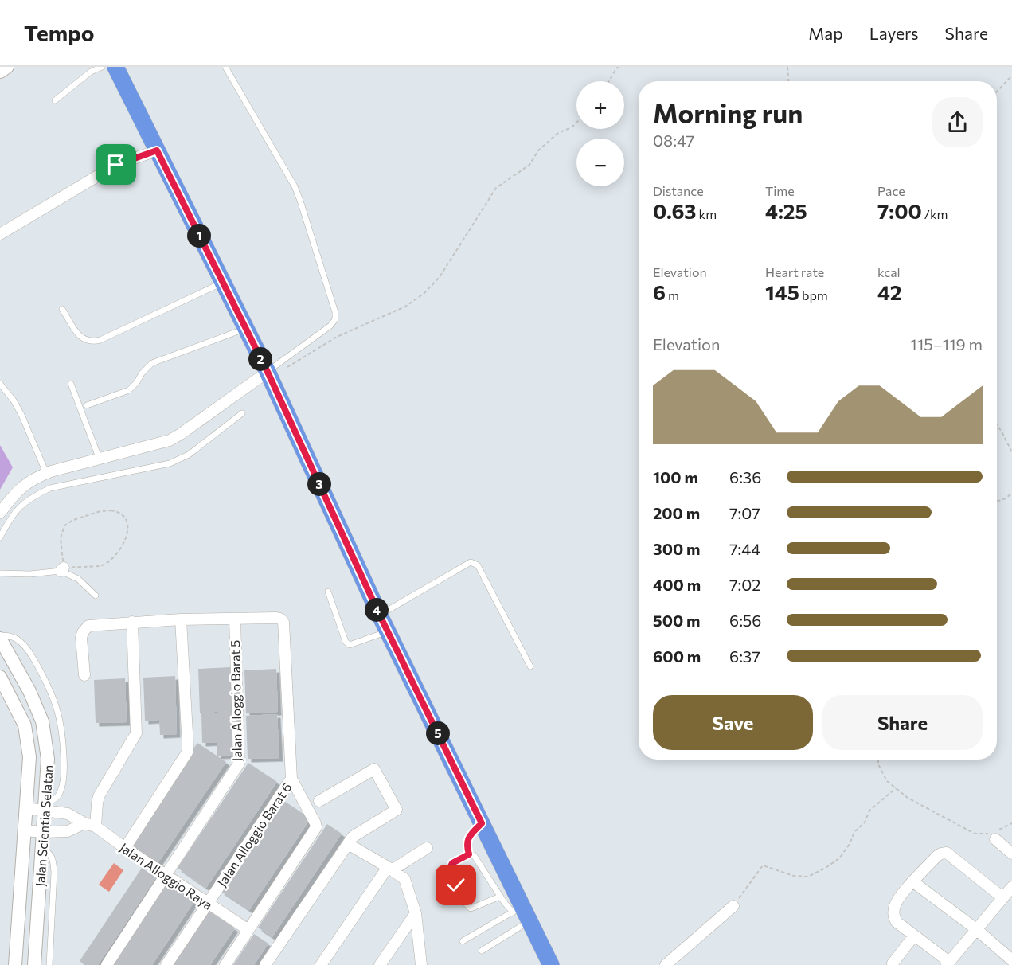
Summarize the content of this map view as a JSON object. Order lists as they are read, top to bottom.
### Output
{
  "streets": {
    "street": [
      "Jalan Alloggio Barat 5",
      "Jalan Scientia Selatan",
      "Jalan Alloggio Barat 6",
      "Jalan Alloggio Raya"
    ]
  },
  "crossings": [
    ["Jalan Alloggio Barat 5", "Jalan Alloggio Barat 6"],
    ["Jalan Alloggio Barat 5", "Jalan Alloggio Raya"],
    ["Jalan Scientia Selatan", "Jalan Alloggio Raya"],
    ["Jalan Alloggio Barat 6", "Jalan Alloggio Raya"]
  ],
  "page": {
    "header": "Tempo",
    "nav": ["Map", "Layers", "Share"],
    "map_buttons": ["+", "−"],
    "heading": ["Morning run", "08:47"],
    "stats": [
      ["Distance", "0.63 km"],
      ["Time", "4:25"],
      ["Pace", "7:00 /km"],
      ["Elevation", "6 m"],
      ["Heart rate", "145 bpm"],
      ["kcal", "42"]
    ],
    "pins": [
      "1",
      "2",
      "3",
      "4",
      "5"
    ],
    "chart": ["Elevation", "115–119 m"],
    "list": [
      {
        "name": "100 m",
        "note": "6:36"
      },
      {
        "name": "200 m",
        "note": "7:07"
      },
      {
        "name": "300 m",
        "note": "7:44"
      },
      {
        "name": "400 m",
        "note": "7:02"
      },
      {
        "name": "500 m",
        "note": "6:56"
      },
      {
        "name": "600 m",
        "note": "6:37"
      }
    ],
    "buttons": ["Save", "Share"]
  }
}
